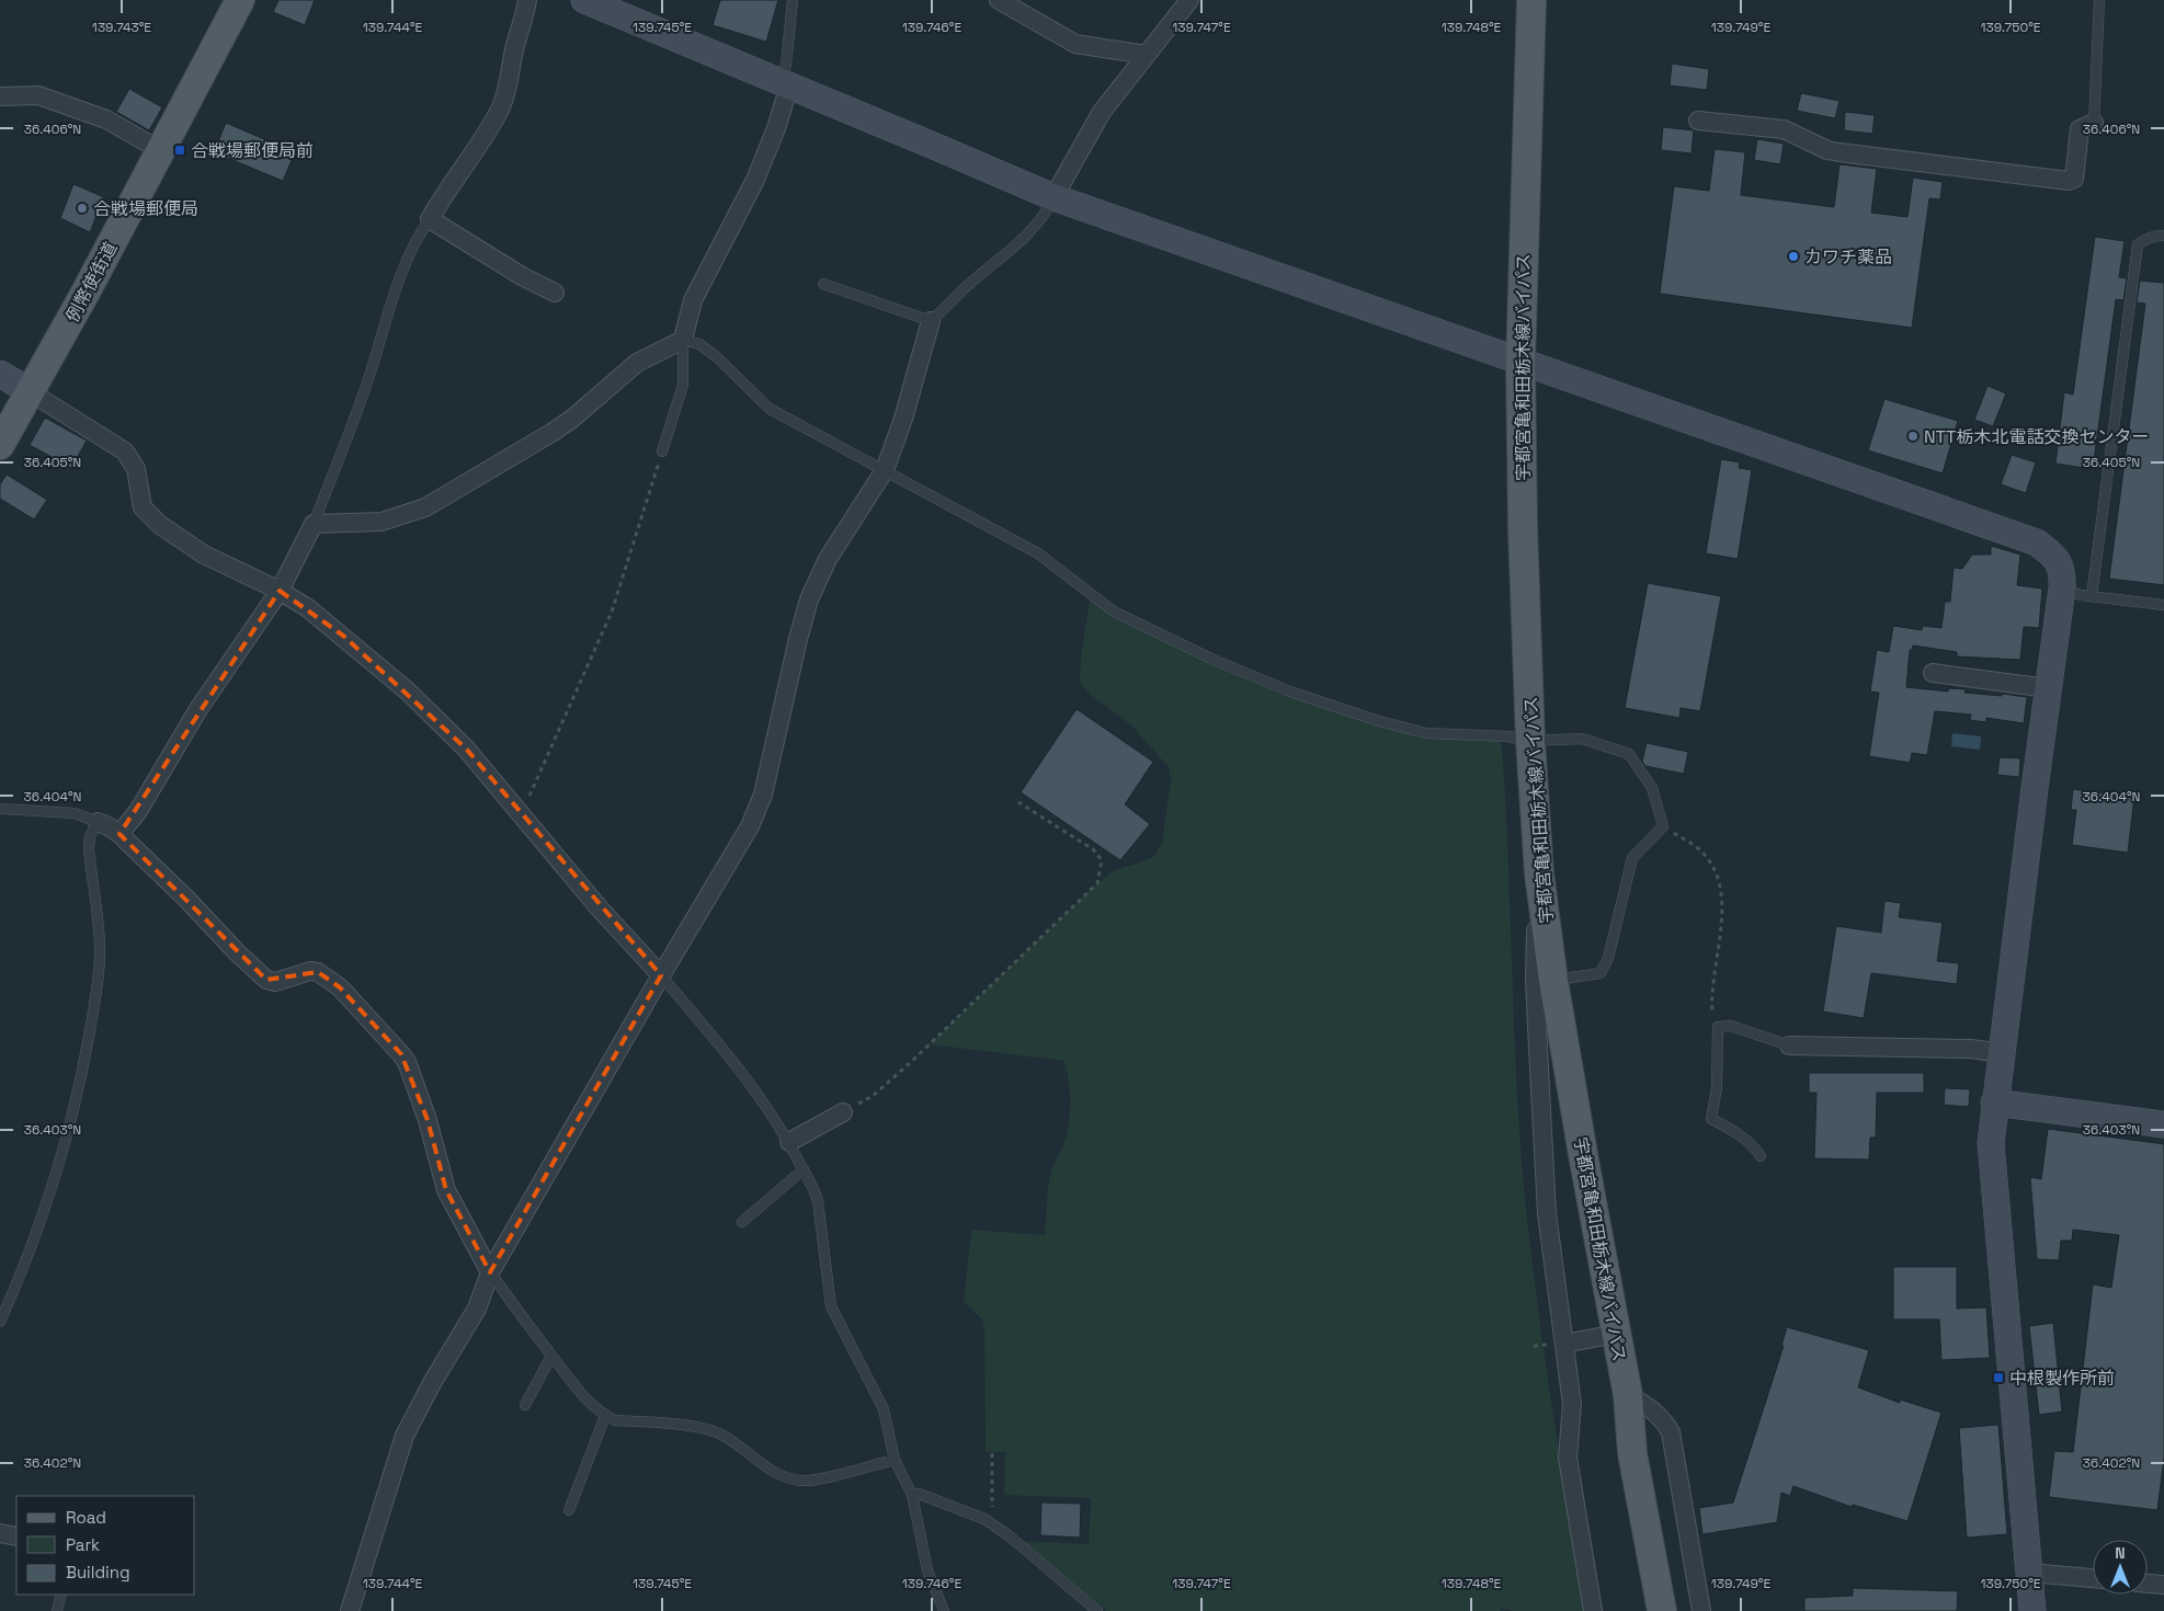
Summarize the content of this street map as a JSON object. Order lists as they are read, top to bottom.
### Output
{
  "streets": {
    "main road": ["例幣使街道", "宇都宮亀和田栃木線バイパス"]
  },
  "places": {
    "transit": ["合戦場郵便局前", "中根製作所前"],
    "other": ["合戦場郵便局", "カワチ薬品", "NTT栃木北電話交換センター"]
  },
  "legend": ["Road", "Park", "Building"],
  "north": "top",
  "coordinates": [
    "139.743°E",
    "139.744°E",
    "139.745°E",
    "139.746°E",
    "139.747°E",
    "139.748°E",
    "139.749°E",
    "139.750°E",
    "36.406°N",
    "36.405°N",
    "36.404°N",
    "36.403°N",
    "36.402°N"
  ]
}
